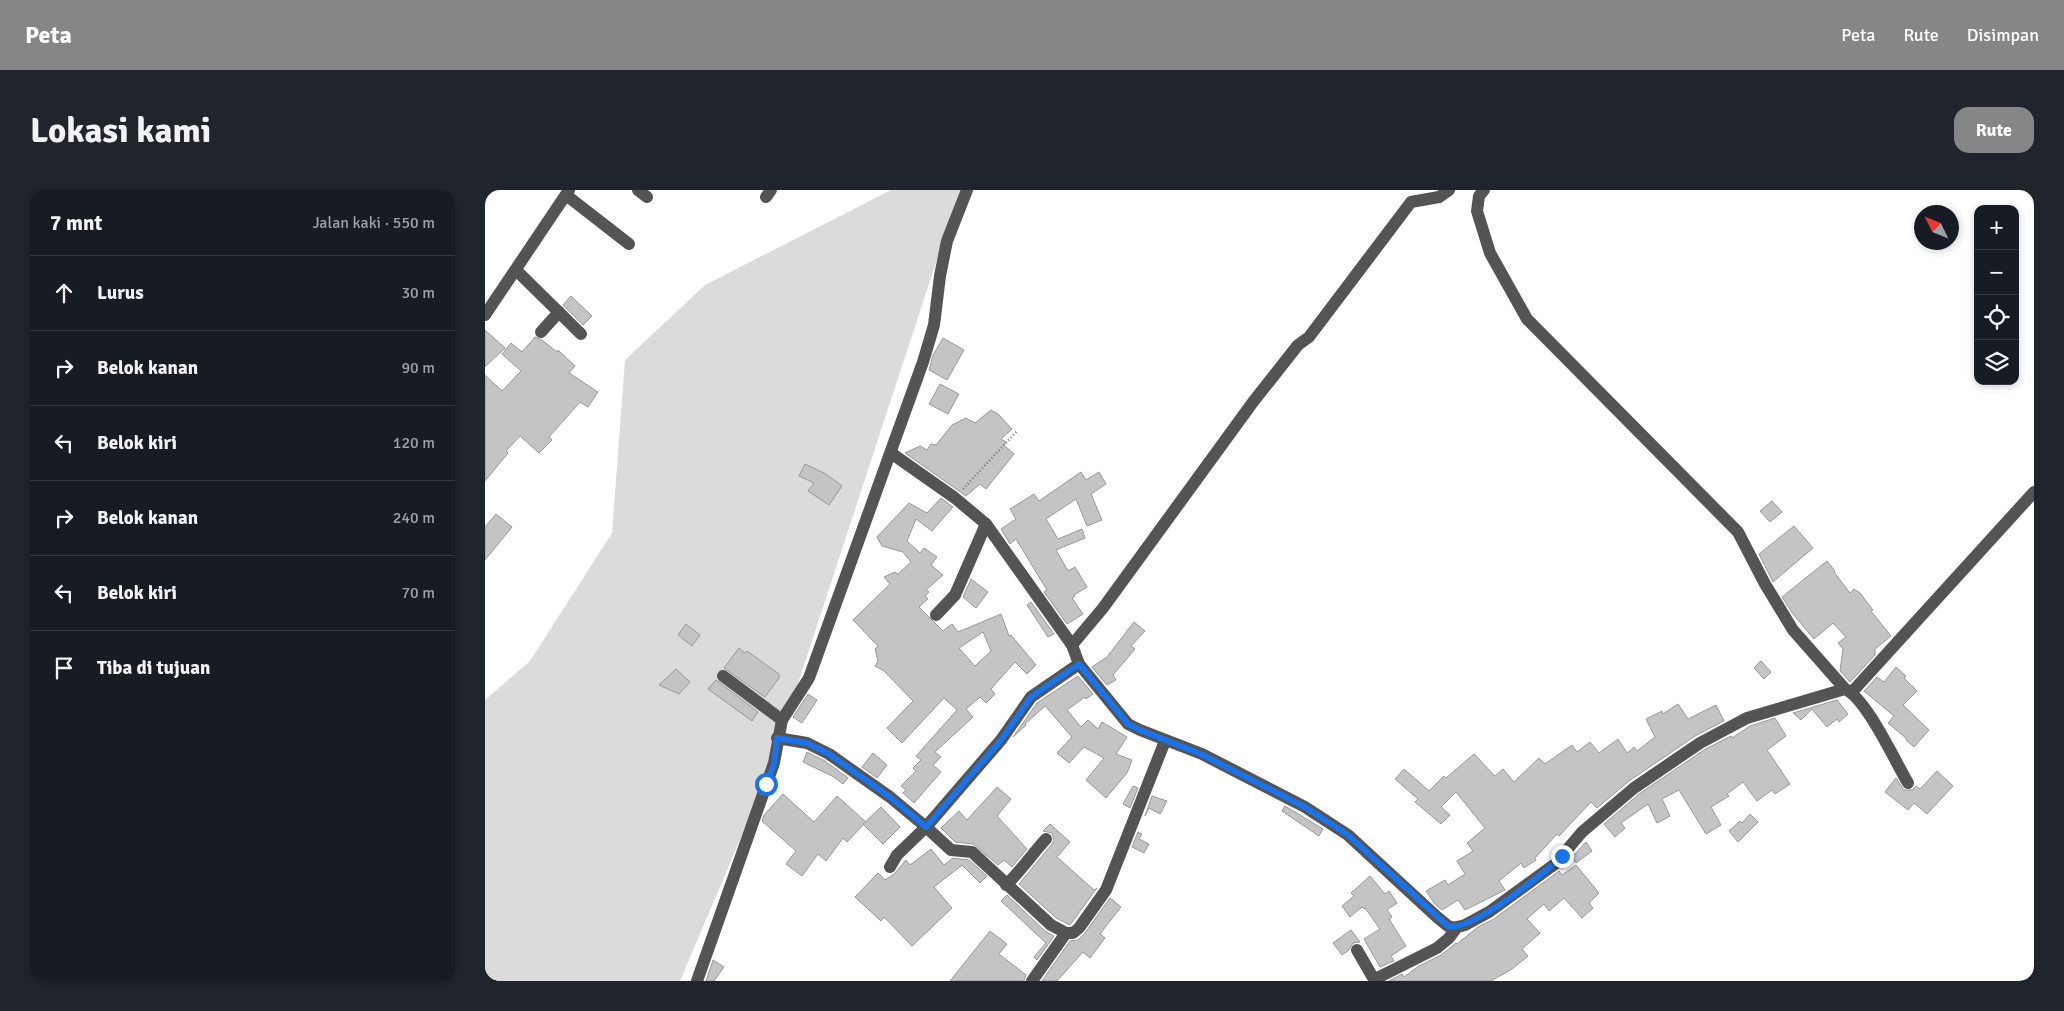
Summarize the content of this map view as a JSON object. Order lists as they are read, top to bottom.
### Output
{
  "north": "top left",
  "page": {
    "header": "Peta",
    "nav": ["Peta", "Rute", "Disimpan"],
    "buttons": "Rute",
    "title": "Lokasi kami",
    "heading": ["7 mnt", "Jalan kaki · 550 m"],
    "map_buttons": ["+", "−"],
    "list": [
      ["Lurus", "30 m"],
      ["Belok kanan", "90 m"],
      ["Belok kiri", "120 m"],
      ["Belok kanan", "240 m"],
      ["Belok kiri", "70 m"],
      "Tiba di tujuan"
    ]
  }
}
